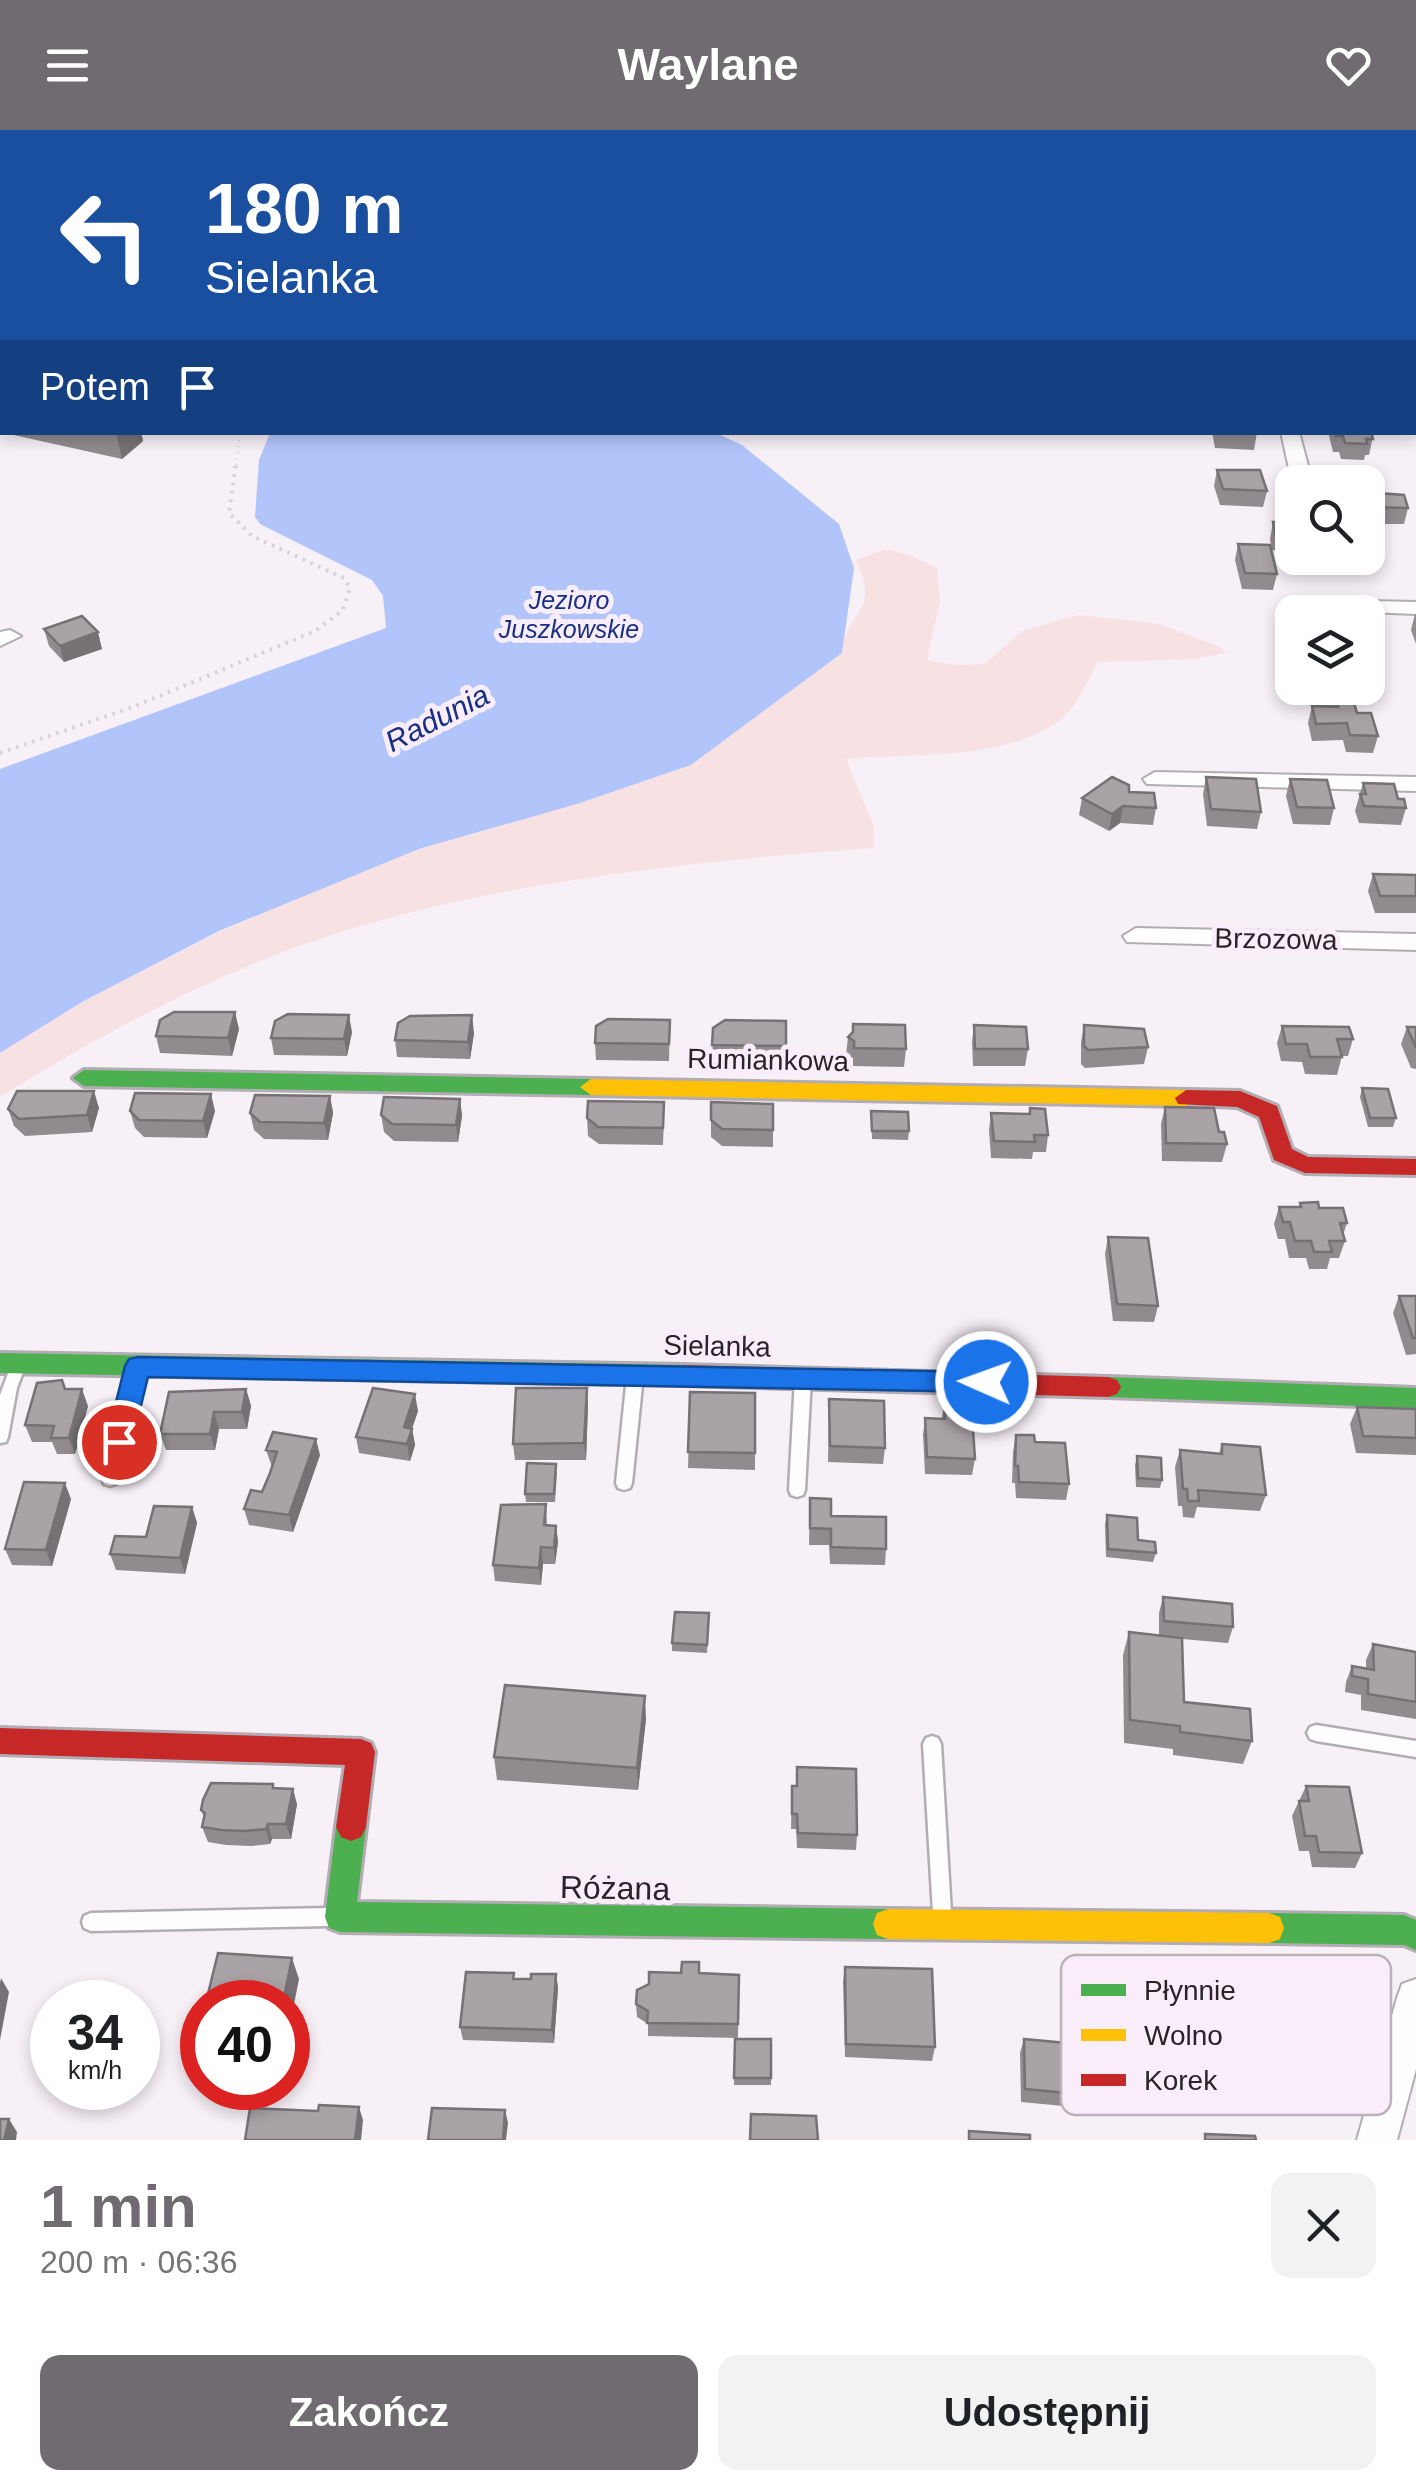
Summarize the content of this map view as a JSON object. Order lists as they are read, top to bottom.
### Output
{
  "streets": {
    "street": [
      "Brzozowa",
      "Rumiankowa",
      "Sielanka",
      "Różana"
    ]
  },
  "water": ["Jezioro Juszkowskie", "Radunia"],
  "legend": ["Płynnie", "Wolno", "Korek"],
  "page": {
    "header": "Waylane",
    "turn": ["180 m", "Sielanka"],
    "then": "Potem",
    "speed": "34 km/h",
    "limit": "40",
    "heading": ["1 min", "200 m · 06:36"],
    "buttons": ["Zakończ", "Udostępnij"]
  }
}
